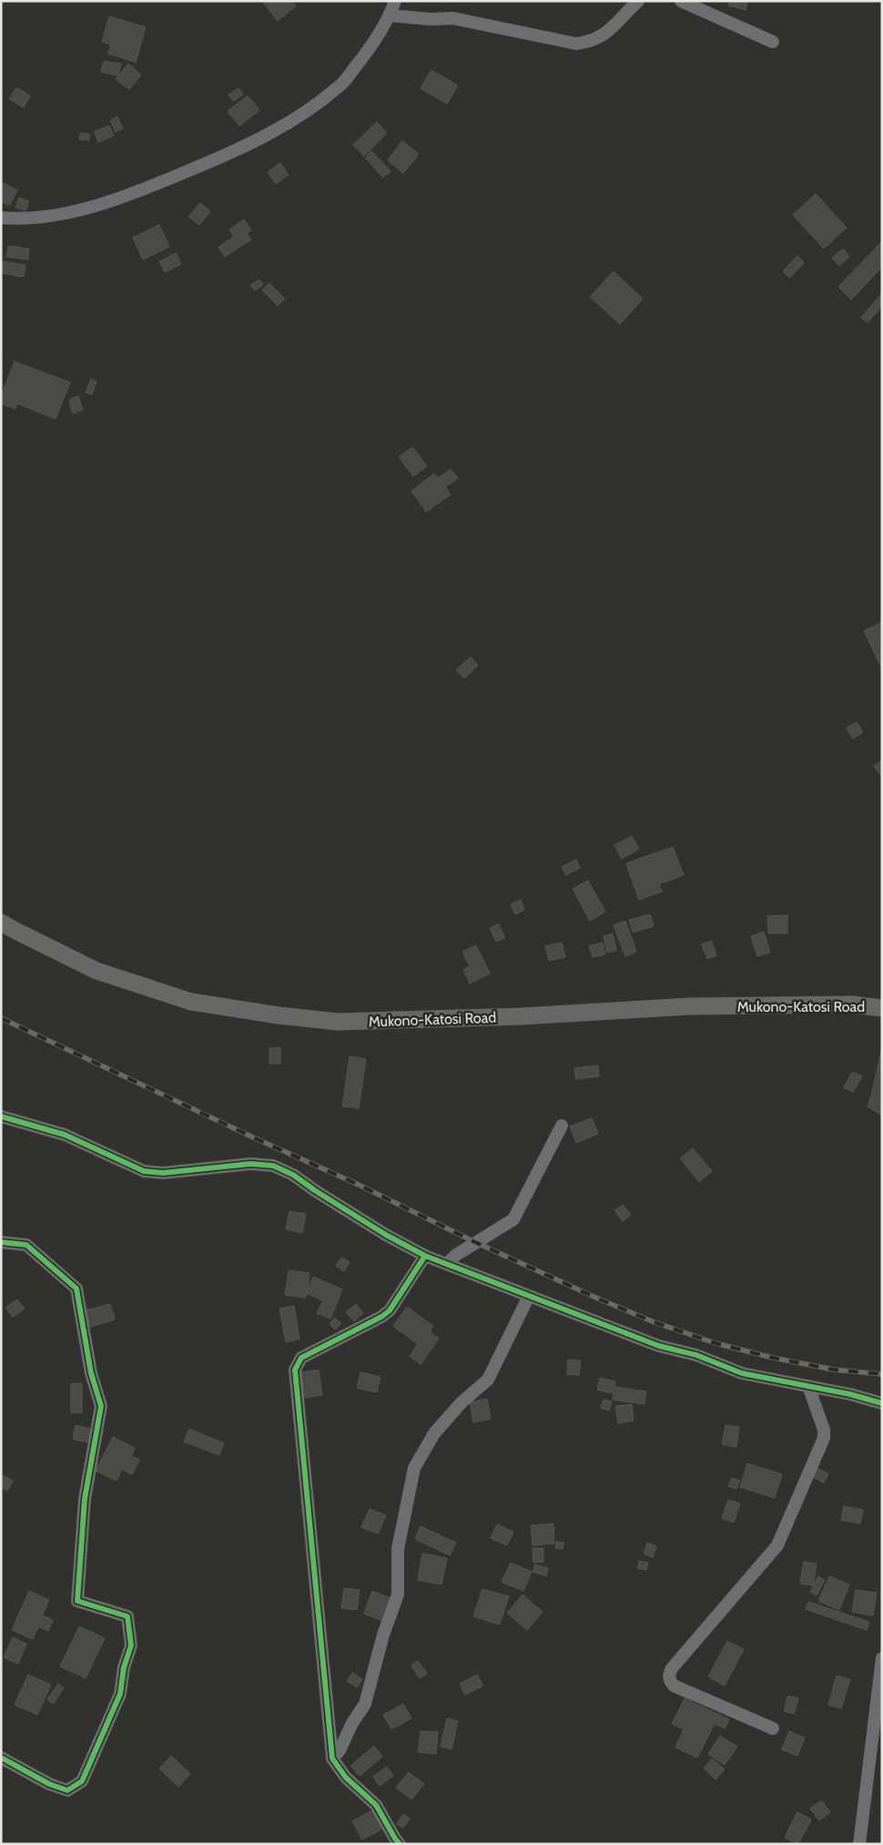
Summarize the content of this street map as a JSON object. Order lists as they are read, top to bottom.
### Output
{
  "streets": {
    "main road": ["Mukono-Katosi Road"]
  }
}
